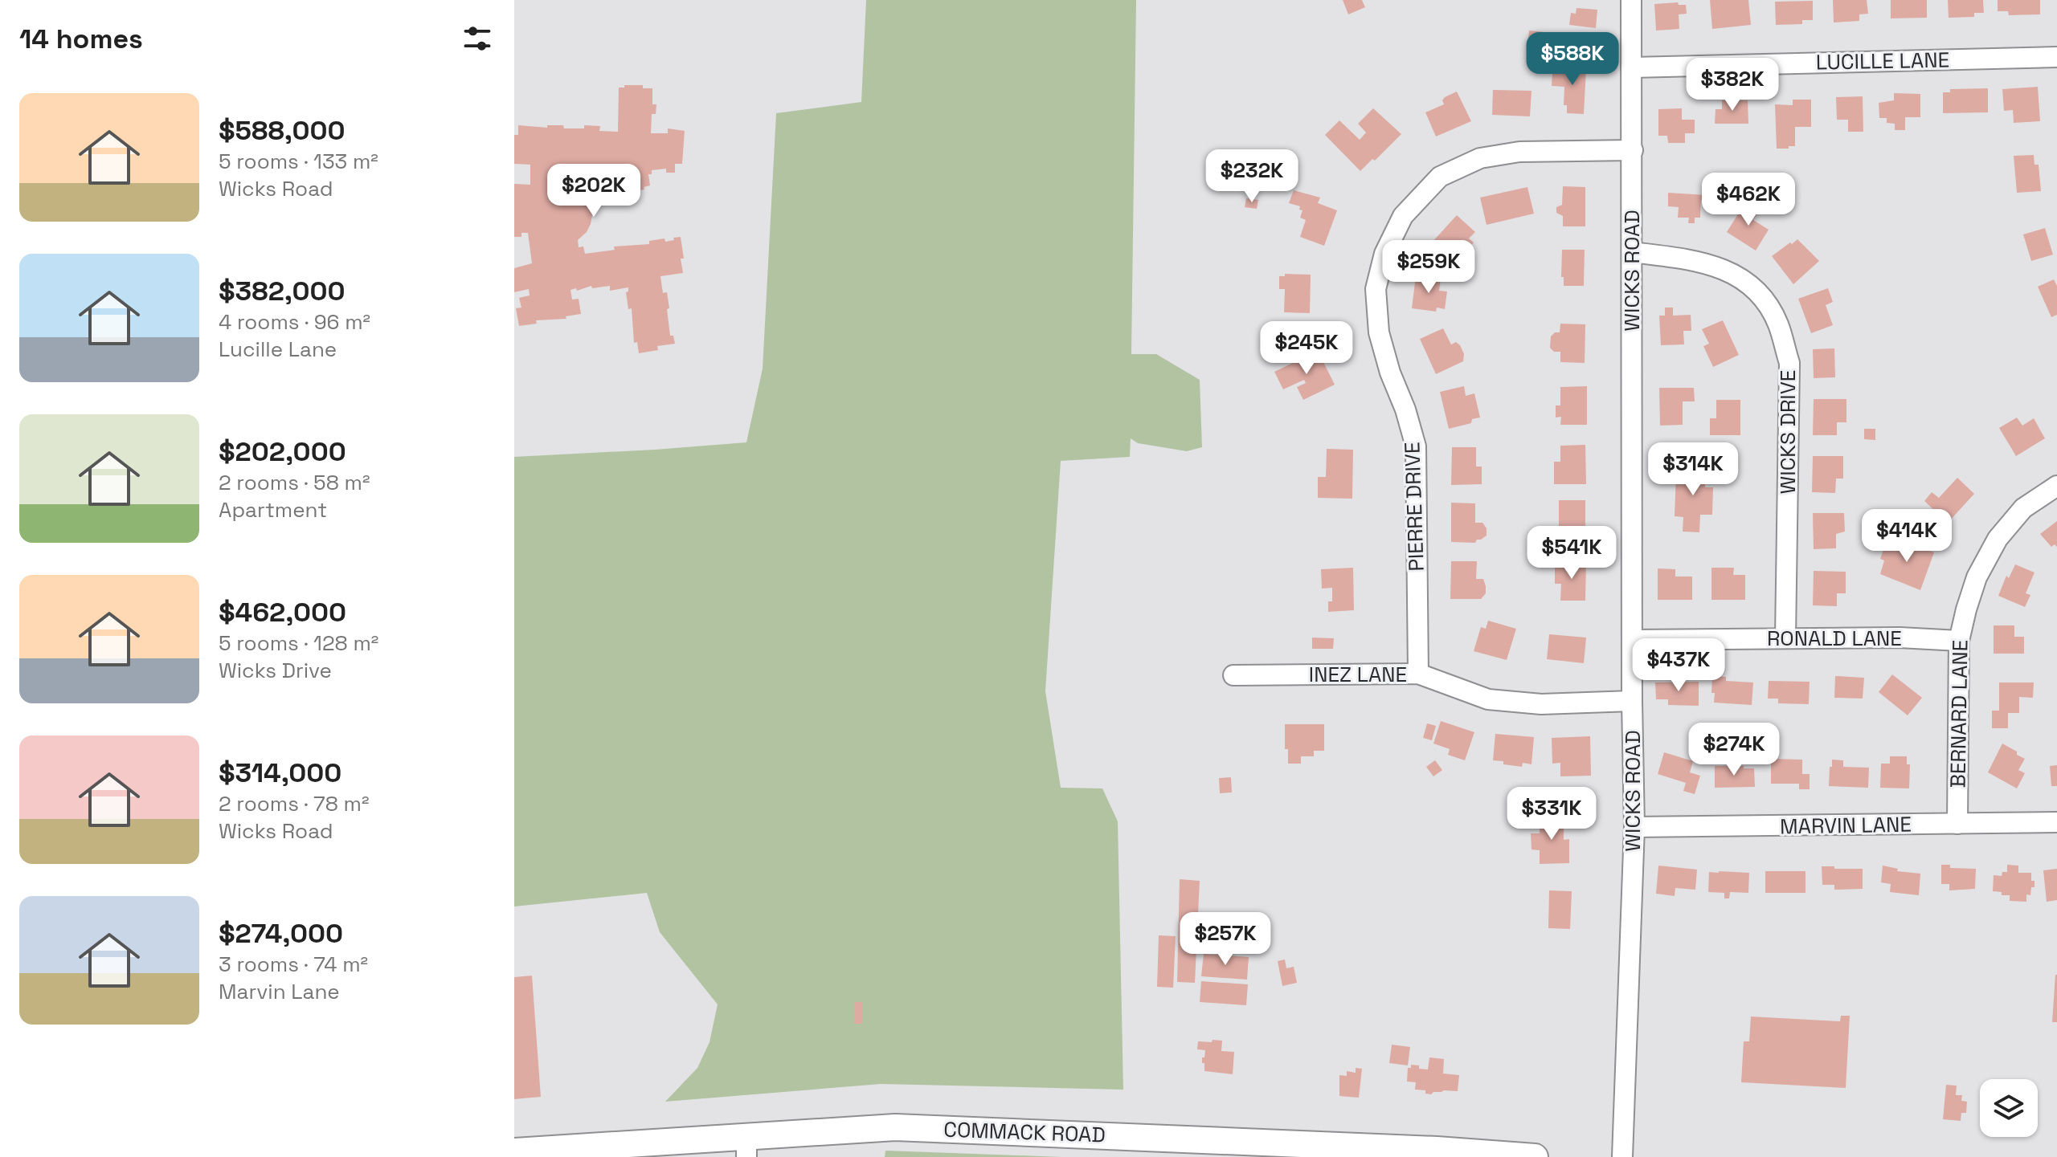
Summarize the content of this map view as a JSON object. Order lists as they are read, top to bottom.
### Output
{
  "streets": {
    "main road": ["COMMACK ROAD"],
    "street": [
      "LUCILLE LANE",
      "WICKS ROAD",
      "WICKS DRIVE",
      "PIERRE DRIVE",
      "RONALD LANE",
      "INEZ LANE",
      "BERNARD LANE",
      "MARVIN LANE"
    ]
  },
  "crossings": [
    ["LUCILLE LANE", "WICKS ROAD"],
    ["WICKS ROAD", "WICKS DRIVE"],
    ["WICKS ROAD", "PIERRE DRIVE"],
    ["WICKS ROAD", "RONALD LANE"],
    ["WICKS ROAD", "INEZ LANE"],
    ["WICKS ROAD", "MARVIN LANE"],
    ["WICKS DRIVE", "RONALD LANE"],
    ["PIERRE DRIVE", "INEZ LANE"],
    ["RONALD LANE", "BERNARD LANE"],
    ["BERNARD LANE", "MARVIN LANE"]
  ],
  "page": {
    "heading": "14 homes",
    "price": [
      "$588K",
      "$382K",
      "$232K",
      "$202K",
      "$462K",
      "$259K",
      "$245K",
      "$314K",
      "$414K",
      "$541K",
      "$437K",
      "$274K",
      "$331K",
      "$257K"
    ],
    "list": [
      {
        "name": "$588,000",
        "note": "5 rooms · 133 m² · Wicks Road"
      },
      {
        "name": "$382,000",
        "note": "4 rooms · 96 m² · Lucille Lane"
      },
      {
        "name": "$202,000",
        "note": "2 rooms · 58 m² · Apartment"
      },
      {
        "name": "$462,000",
        "note": "5 rooms · 128 m² · Wicks Drive"
      },
      {
        "name": "$314,000",
        "note": "2 rooms · 78 m² · Wicks Road"
      },
      {
        "name": "$274,000",
        "note": "3 rooms · 74 m² · Marvin Lane"
      }
    ]
  }
}
